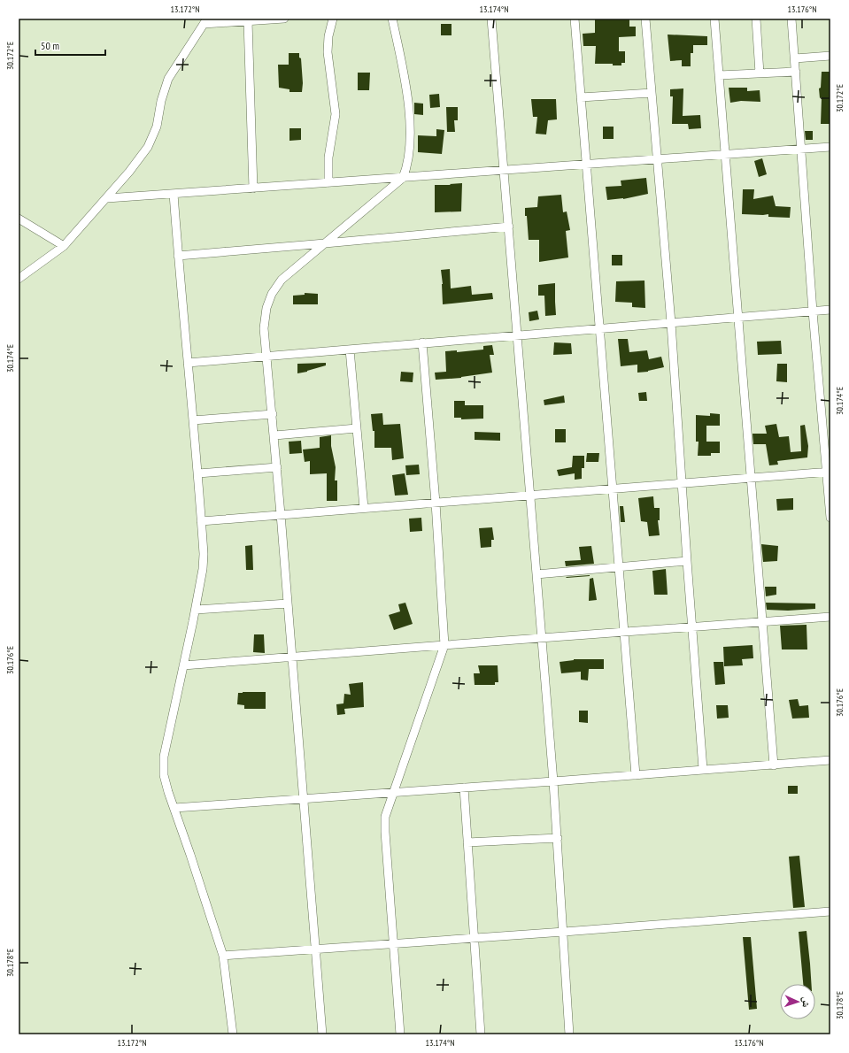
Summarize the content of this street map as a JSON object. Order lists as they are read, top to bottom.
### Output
{
  "scale_bar": "50 m",
  "north": "right",
  "coordinates": [
    "13.172°N",
    "13.174°N",
    "13.176°N",
    "30.172°E",
    "30.174°E",
    "30.176°E",
    "30.178°E"
  ]
}
